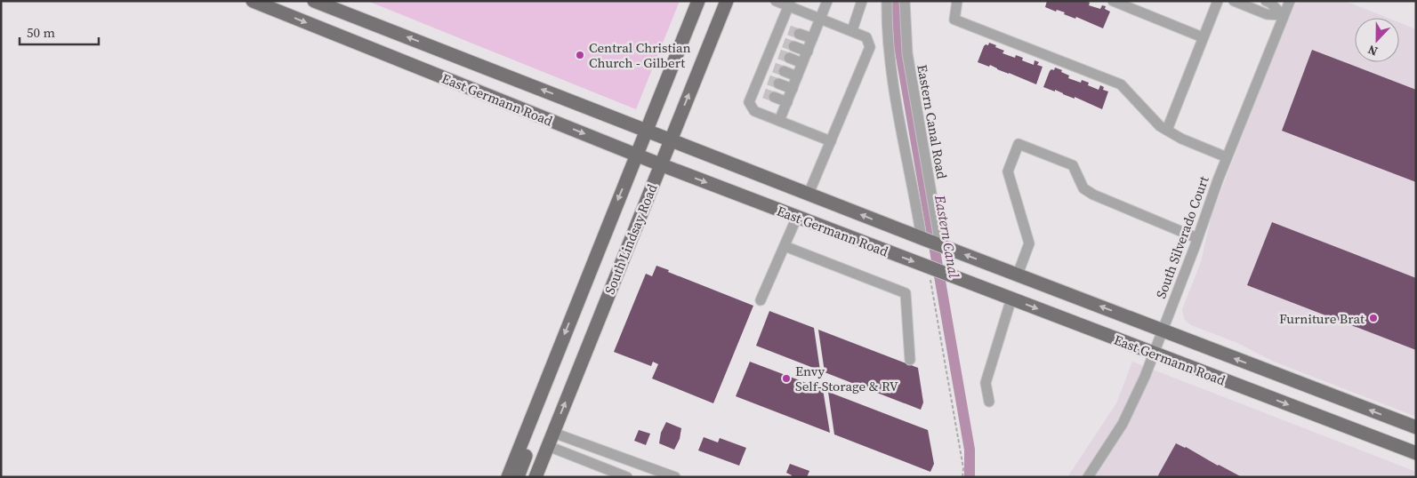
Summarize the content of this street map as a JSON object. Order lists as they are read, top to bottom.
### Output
{
  "streets": {
    "main road": ["East Germann Road", "South Lindsay Road"],
    "street": ["Eastern Canal Road", "South Silverado Court"]
  },
  "crossings": [
    ["East Germann Road", "Eastern Canal Road"],
    ["East Germann Road", "South Silverado Court"],
    ["East Germann Road", "South Lindsay Road"]
  ],
  "water": ["Eastern Canal"],
  "places": ["Central Christian Church - Gilbert", "Furniture Brat", "Envy Self-Storage & RV"],
  "scale_bar": "50 m",
  "north": "bottom"
}
